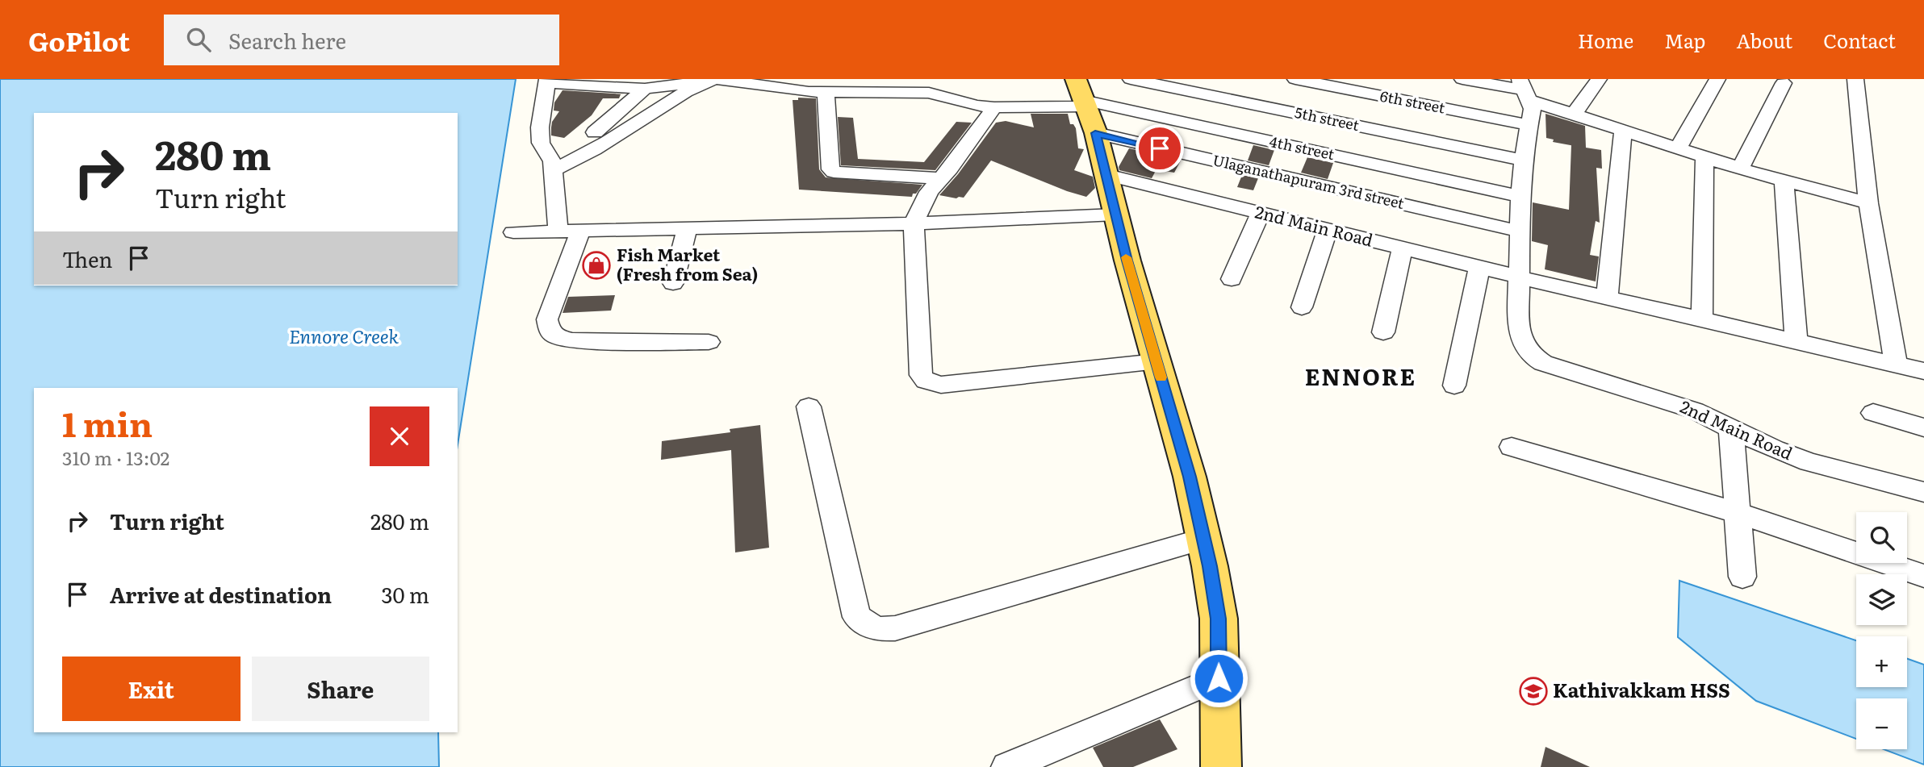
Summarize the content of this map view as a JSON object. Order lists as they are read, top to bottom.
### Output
{
  "streets": {
    "street": [
      "6th street",
      "5th street",
      "4th street",
      "Ulaganathapuram 3rd street",
      "2nd Main Road"
    ]
  },
  "crossings": [
    ["4th street", "Ulaganathapuram 3rd street"]
  ],
  "districts": ["ENNORE"],
  "water": ["Ennore Creek"],
  "places": {
    "shop": ["Fish Market (Fresh from Sea)"],
    "school or university": ["Kathivakkam HSS"]
  },
  "page": {
    "header": "GoPilot",
    "search": "Search here",
    "nav": [
      "Home",
      "Map",
      "About",
      "Contact"
    ],
    "turn": ["280 m", "Turn right"],
    "then": "Then",
    "heading": ["1 min", "310 m · 13:02"],
    "list": [
      {
        "name": "Turn right",
        "value": "280 m"
      },
      {
        "name": "Arrive at destination",
        "value": "30 m"
      }
    ],
    "map_buttons": ["+", "−"],
    "buttons": ["Exit", "Share"]
  }
}
